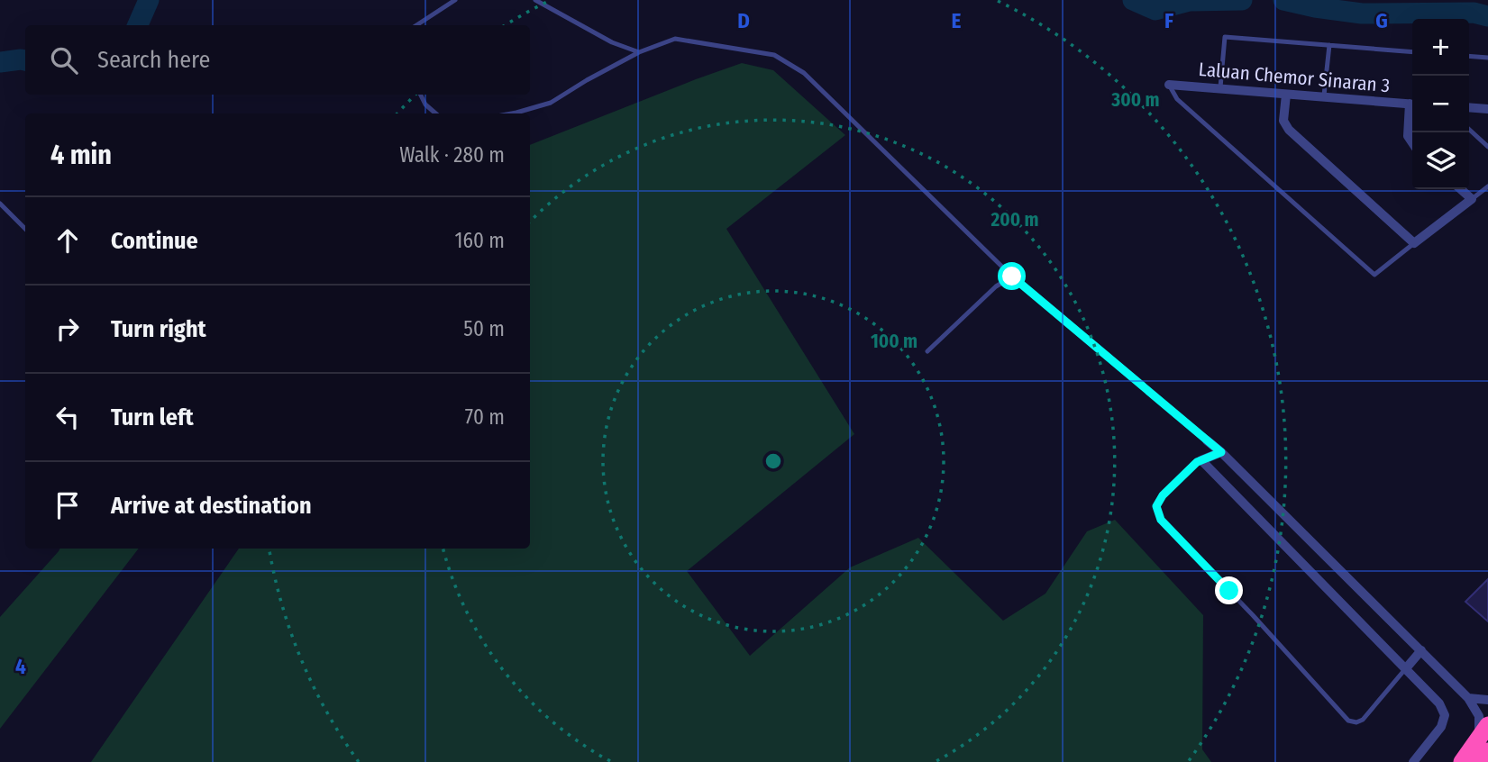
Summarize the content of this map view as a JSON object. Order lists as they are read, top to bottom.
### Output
{
  "streets": {
    "street": ["Laluan Chemor Sinaran 3"]
  },
  "page": {
    "map_buttons": ["+", "−"],
    "search": "Search here",
    "heading": ["4 min", "Walk · 280 m"],
    "list": [
      ["Continue", "160 m"],
      ["Turn right", "50 m"],
      ["Turn left", "70 m"],
      "Arrive at destination"
    ]
  },
  "grid": {
    "columns": [
      "D",
      "E",
      "F",
      "G"
    ],
    "rows": ["4"]
  },
  "rings": ["300 m", "200 m", "100 m"]
}
